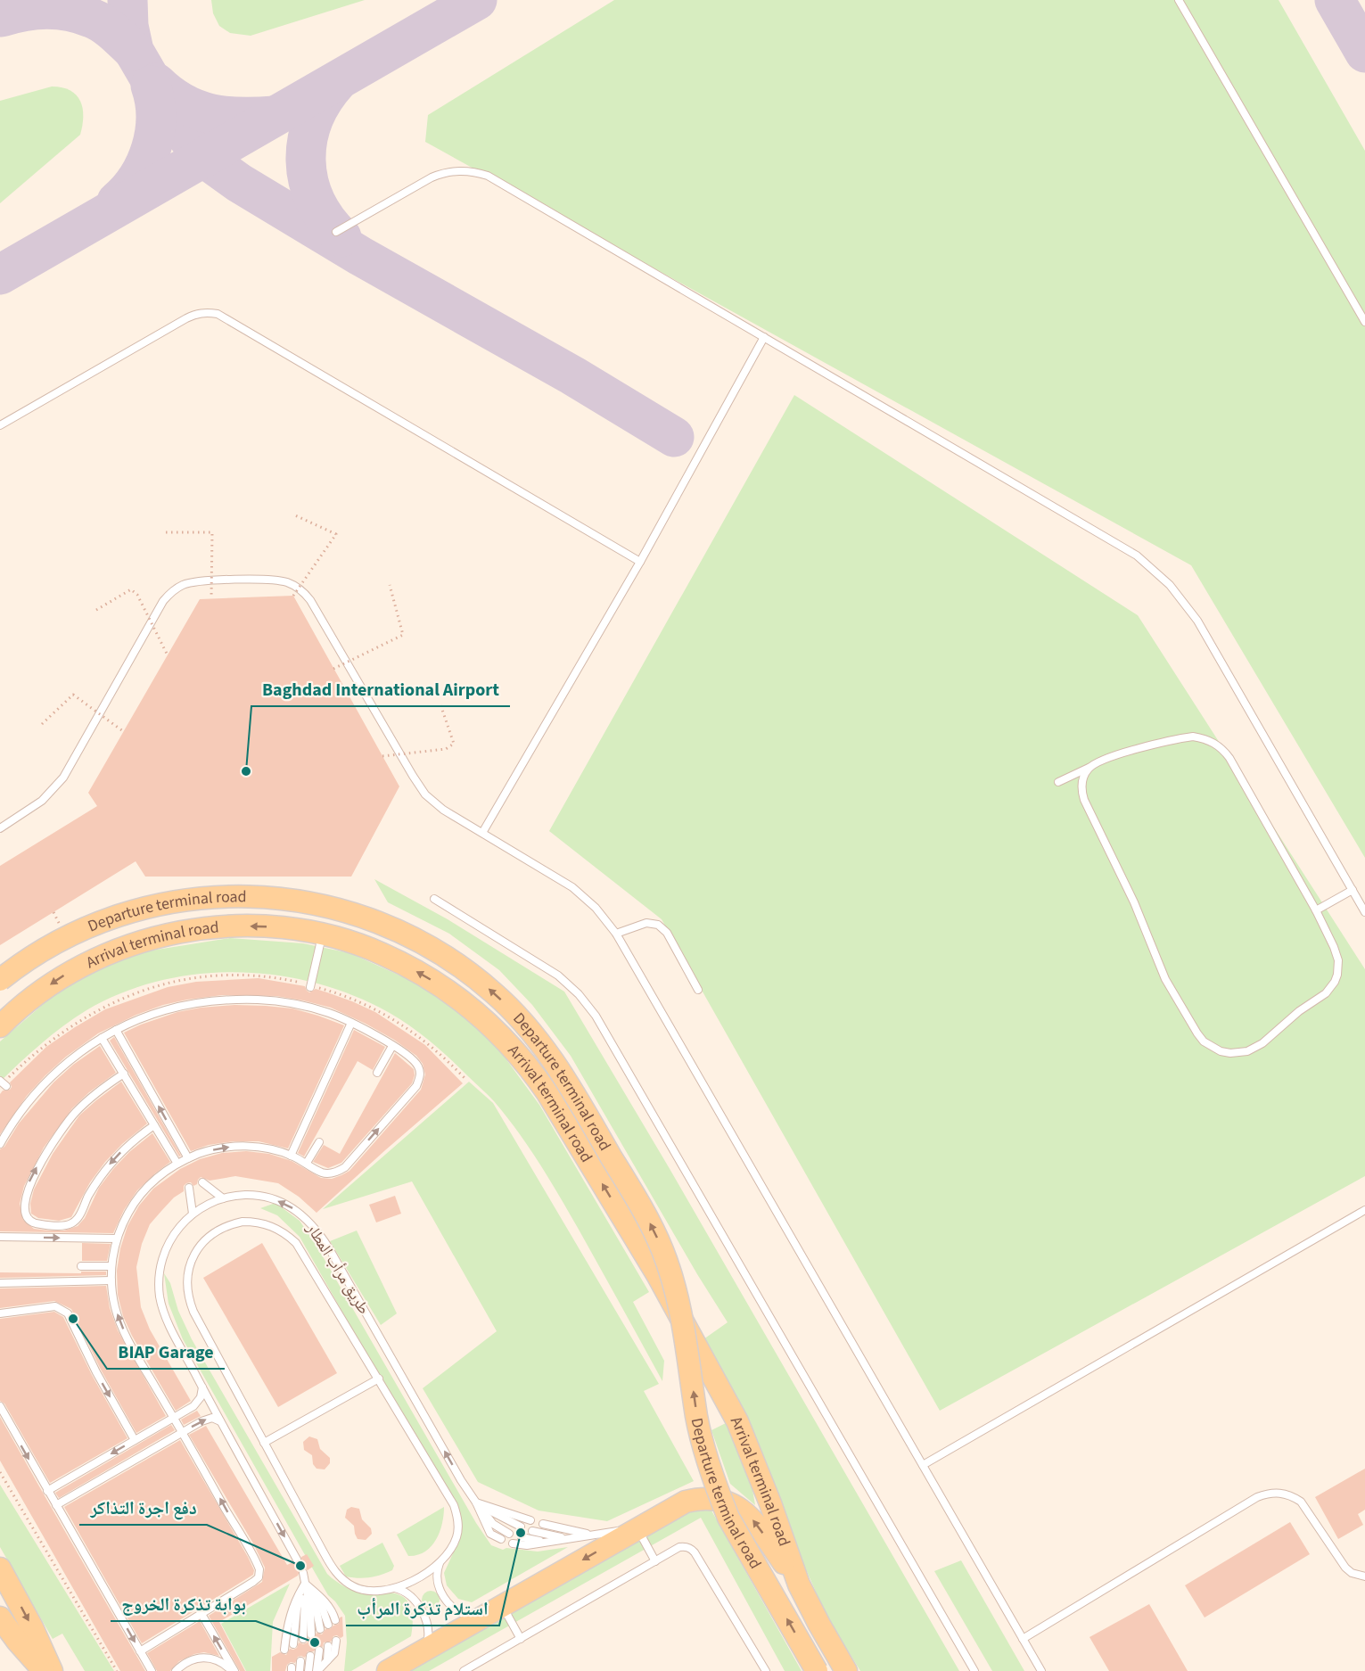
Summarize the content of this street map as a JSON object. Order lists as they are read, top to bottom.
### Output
{
  "streets": {
    "main road": ["Departure terminal road", "Arrival terminal road"],
    "lane": ["طريق مرأب المطار"]
  },
  "one_way": ["Departure terminal road", "Arrival terminal road"],
  "places": [
    "Baghdad International Airport",
    "BIAP Garage",
    "استلام تذكرة المرأب",
    "دفع اجرة التذاكر",
    "بوابة تذكرة الخروج"
  ]
}
